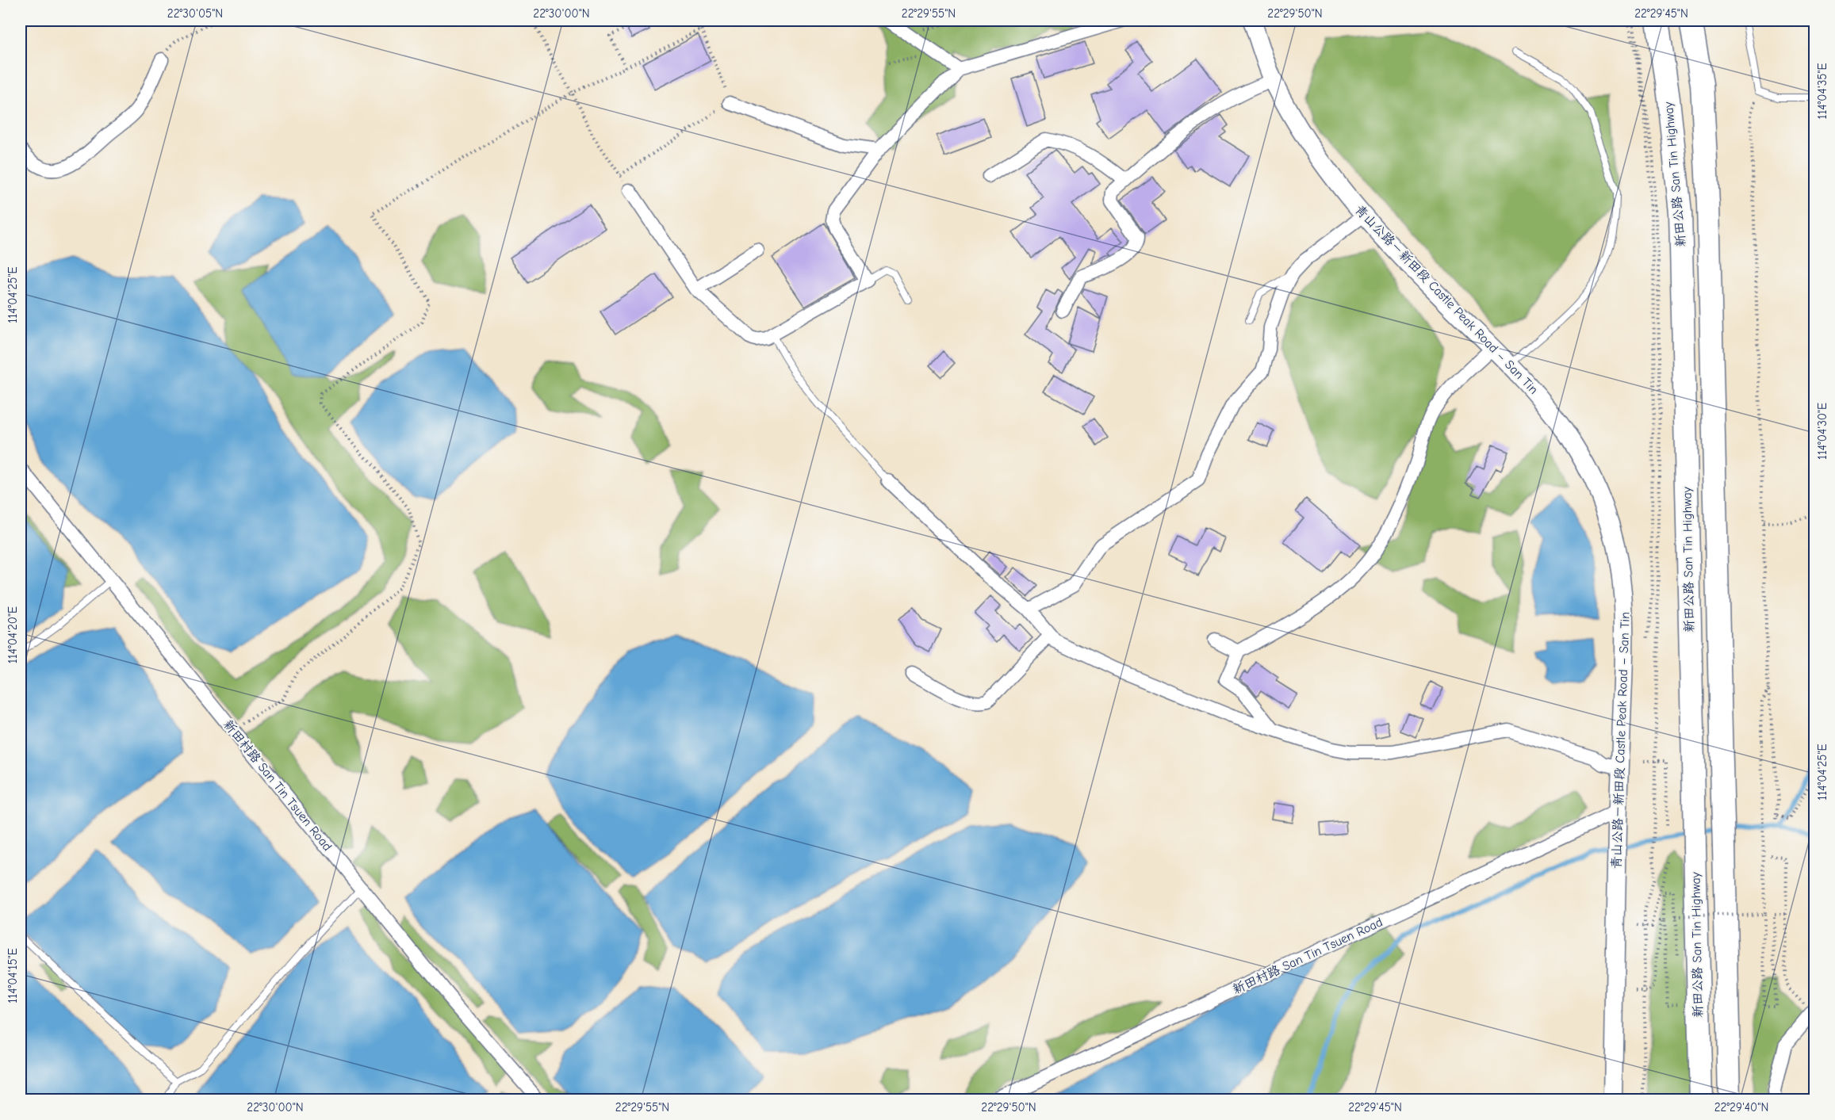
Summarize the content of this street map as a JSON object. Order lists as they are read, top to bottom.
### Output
{
  "streets": {
    "highway": ["新田公路 San Tin Highway"],
    "main road": ["青山公路－新田段 Castle Peak Road – San Tin"],
    "street": ["新田村路 San Tin Tsuen Road"]
  },
  "crossings": [
    ["青山公路－新田段 Castle Peak Road – San Tin", "新田村路 San Tin Tsuen Road"]
  ],
  "coordinates": [
    "22°30'05\"N",
    "22°30'00\"N",
    "22°29'55\"N",
    "22°29'50\"N",
    "22°29'45\"N",
    "114°04'35\"E",
    "114°04'25\"E",
    "114°04'30\"E",
    "114°04'20\"E",
    "114°04'15\"E",
    "22°29'40\"N"
  ]
}
